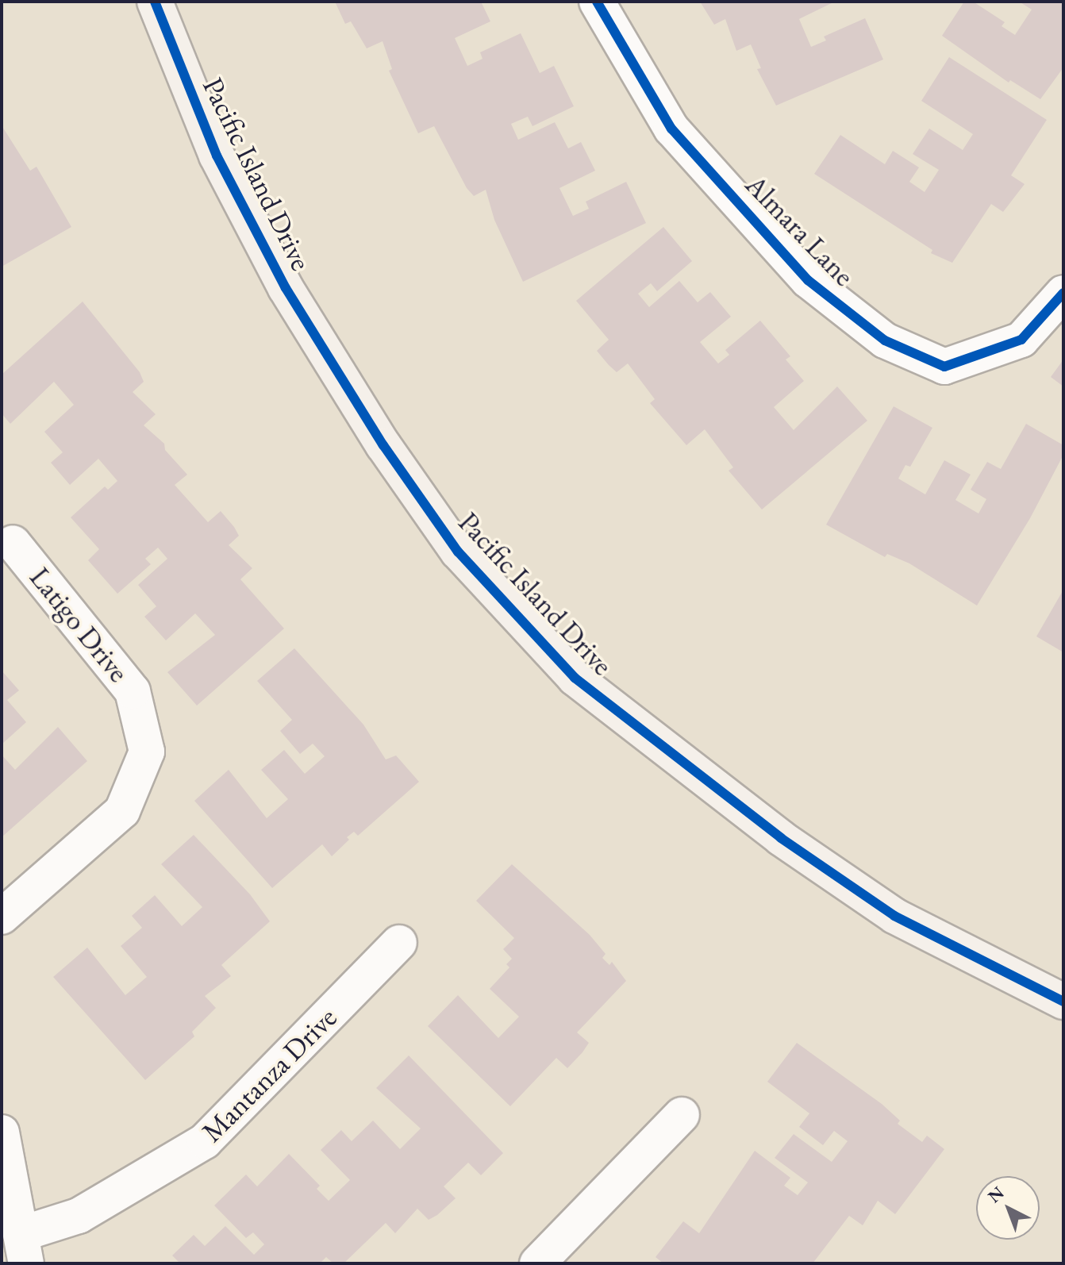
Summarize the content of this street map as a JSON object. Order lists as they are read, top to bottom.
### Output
{
  "streets": {
    "main road": ["Pacific Island Drive"],
    "street": ["Almara Lane", "Latigo Drive", "Mantanza Drive"]
  },
  "north": "top left"
}
